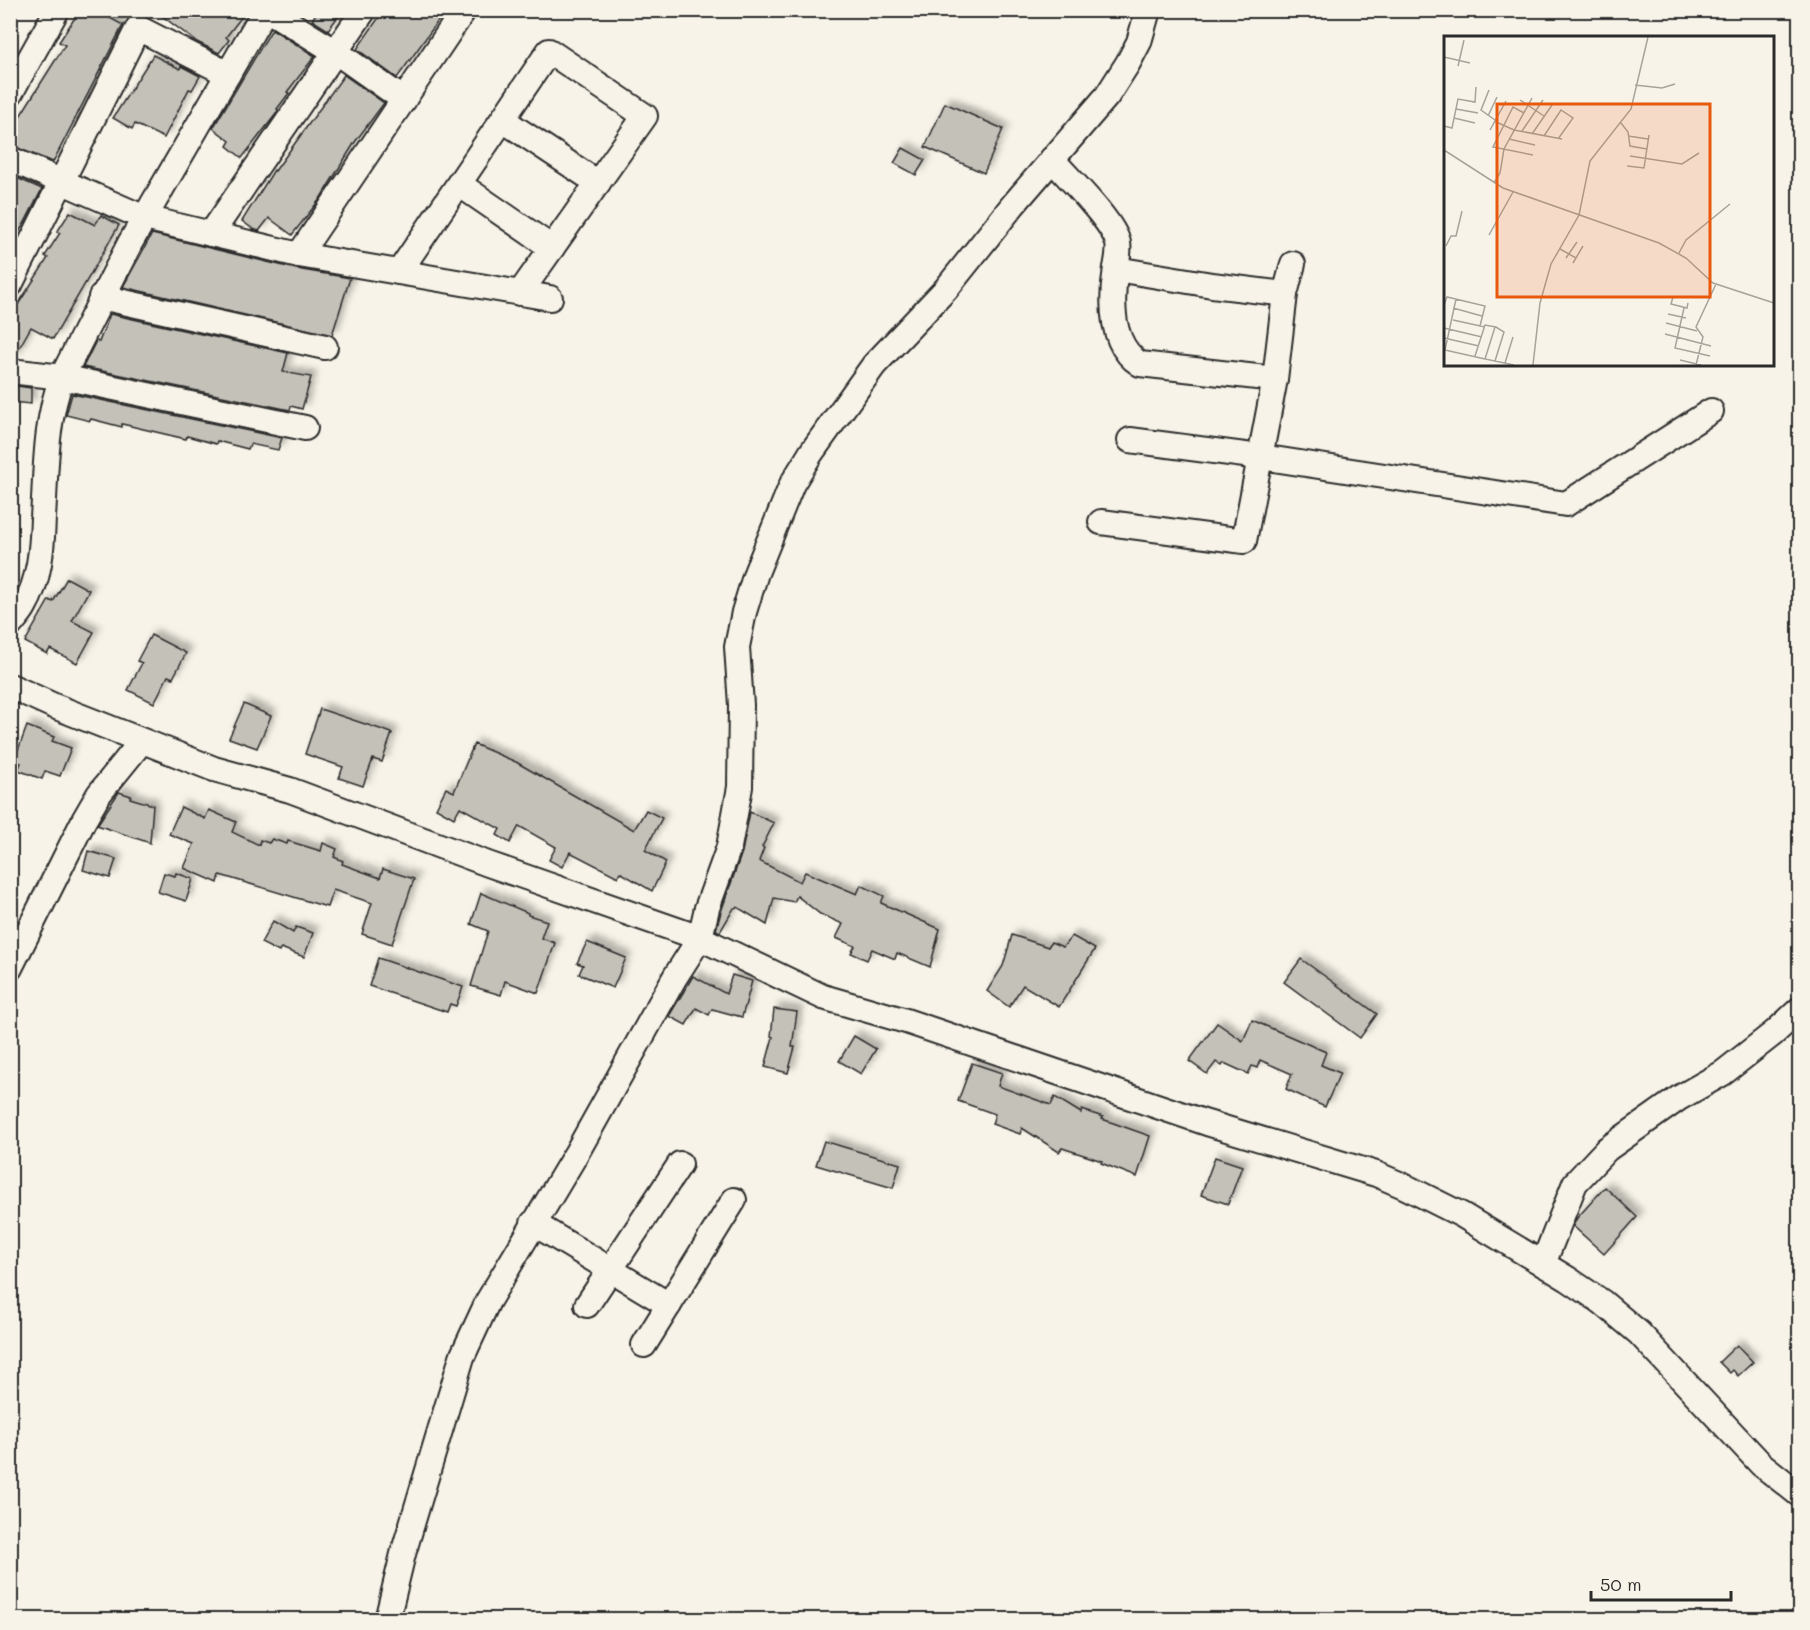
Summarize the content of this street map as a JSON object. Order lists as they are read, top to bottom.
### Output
{
  "scale_bar": "50 m"
}
